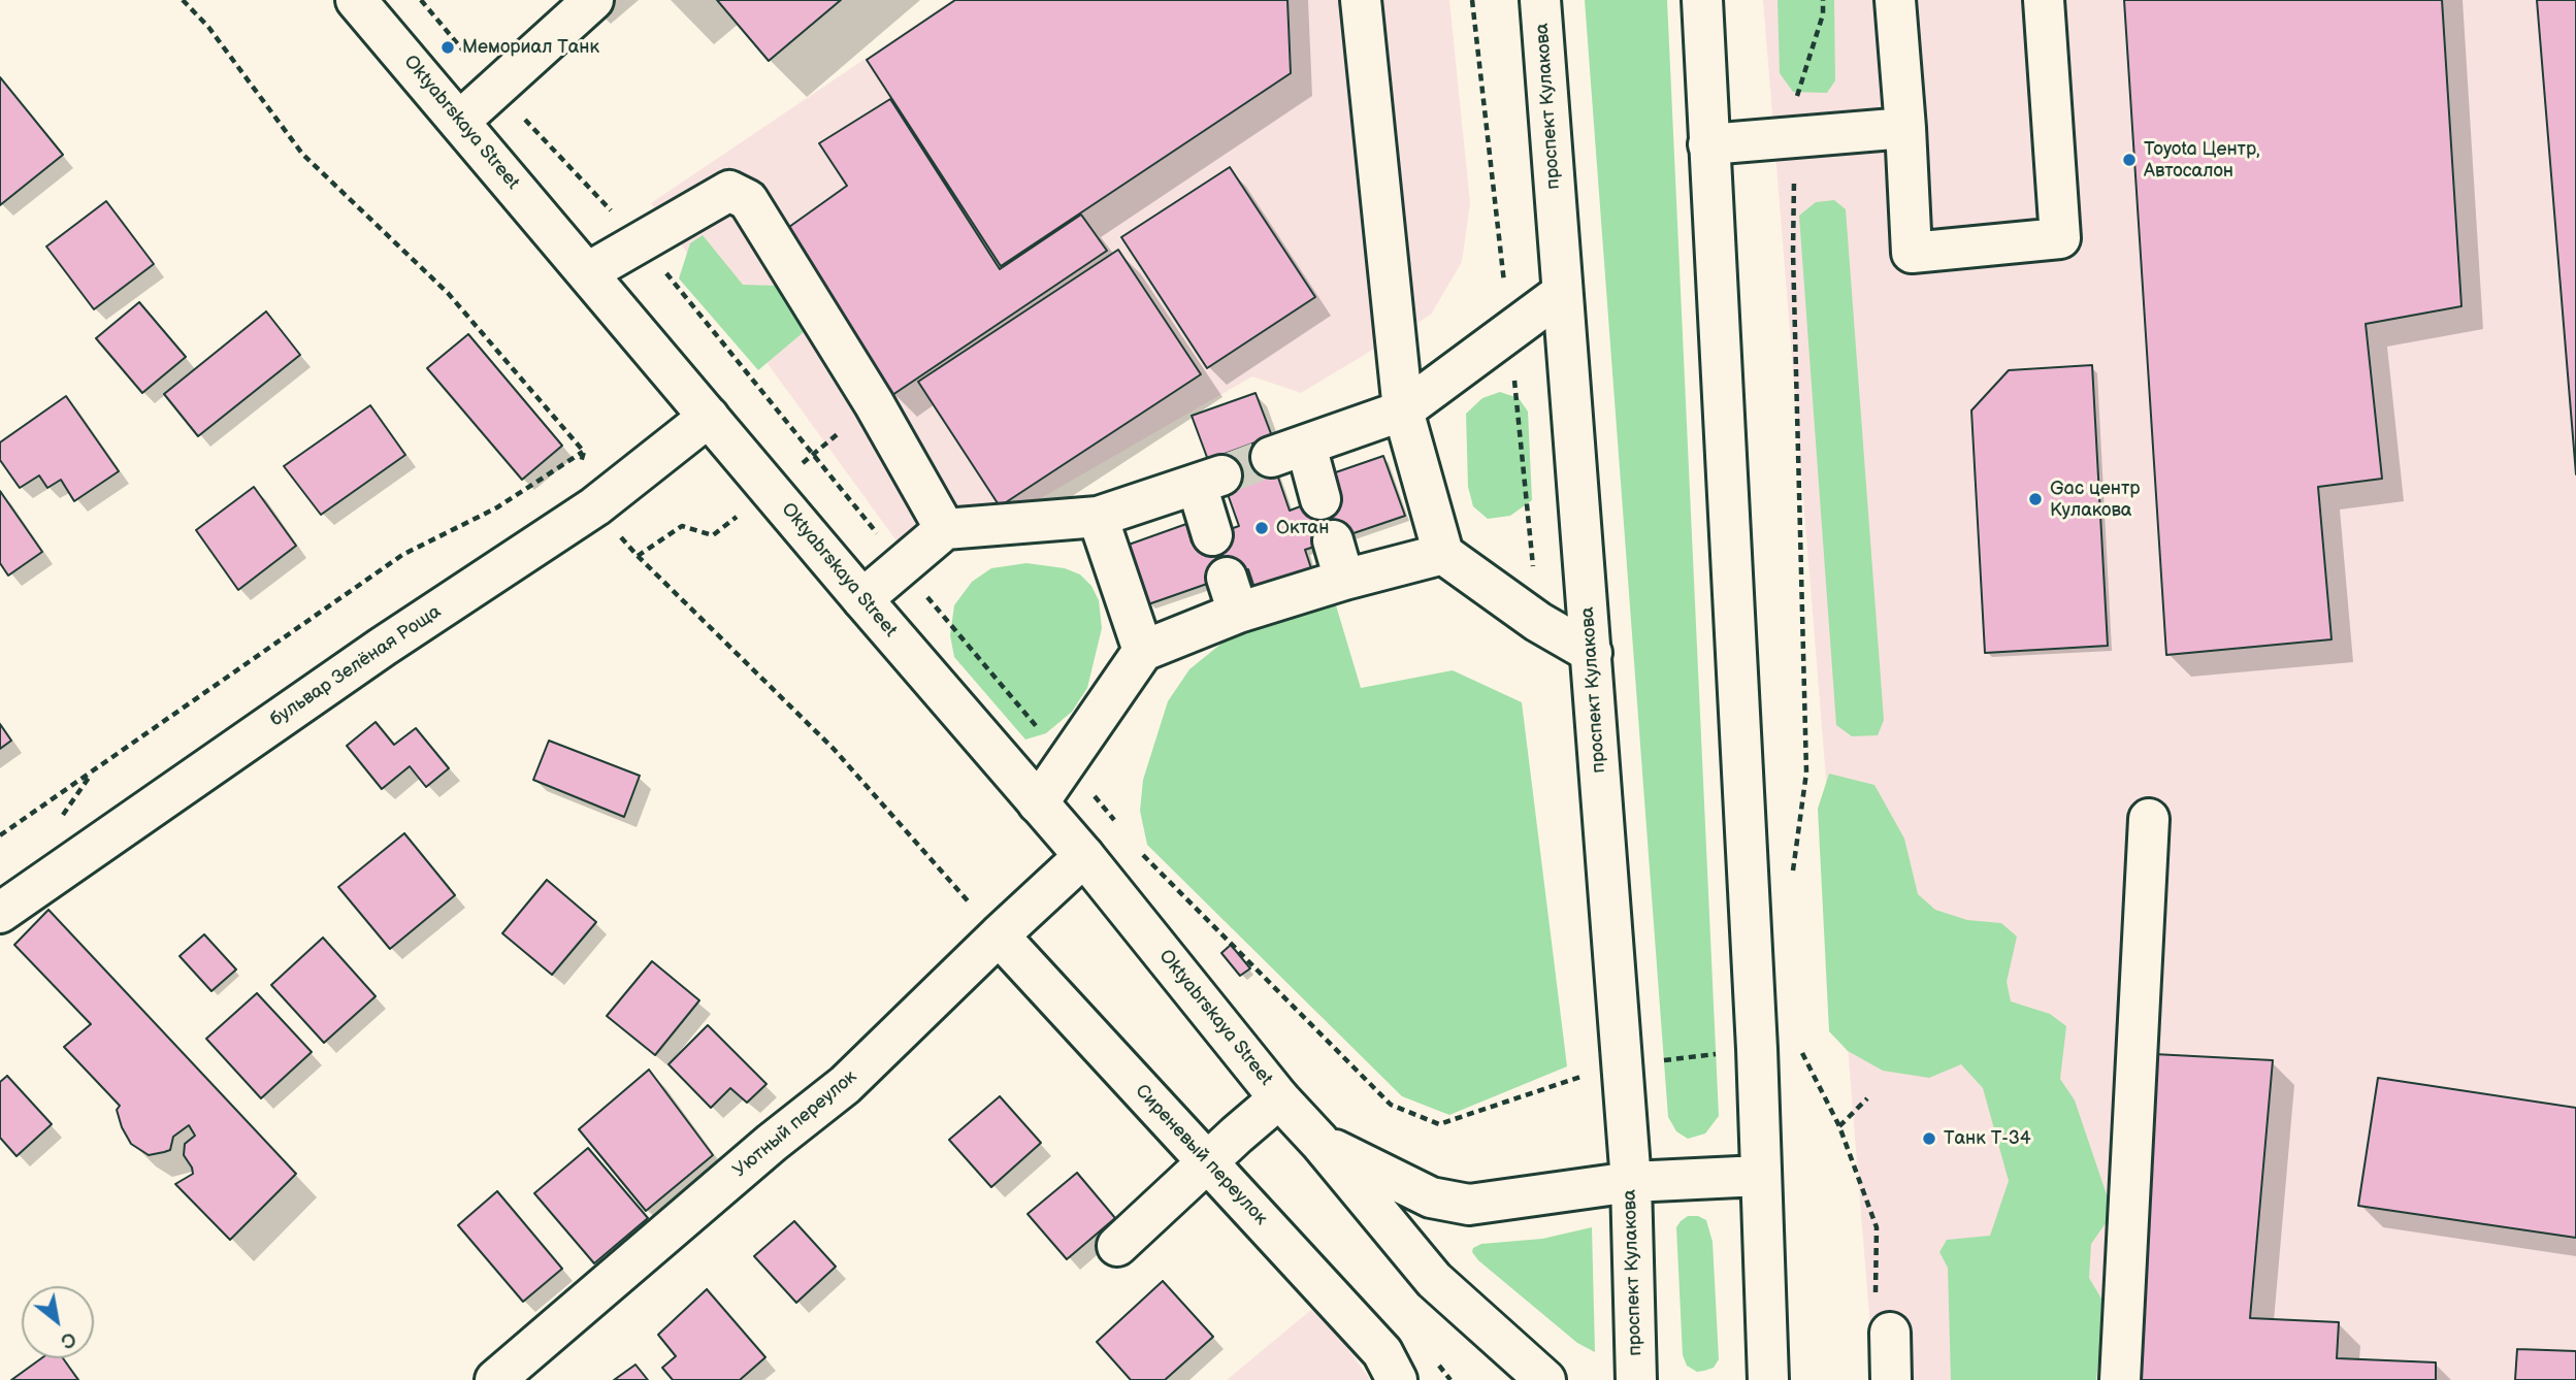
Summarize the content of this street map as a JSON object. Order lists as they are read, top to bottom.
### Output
{
  "streets": {
    "main road": [
      "проспект Кулакова",
      "Oktyabrskaya Street",
      "бульвар Зелёная Роща",
      "Уютный переулок",
      "Сиреневый переулок"
    ]
  },
  "crossings": [
    ["проспект Кулакова", "Oktyabrskaya Street"],
    ["Oktyabrskaya Street", "бульвар Зелёная Роща"],
    ["Oktyabrskaya Street", "Уютный переулок"],
    ["Уютный переулок", "Сиреневый переулок"]
  ],
  "places": [
    "Мемориал Танк",
    "Toyota Центр, Автосалон",
    "Gac центр Кулакова",
    "Октан",
    "Танк Т-34"
  ],
  "north": "bottom right"
}
